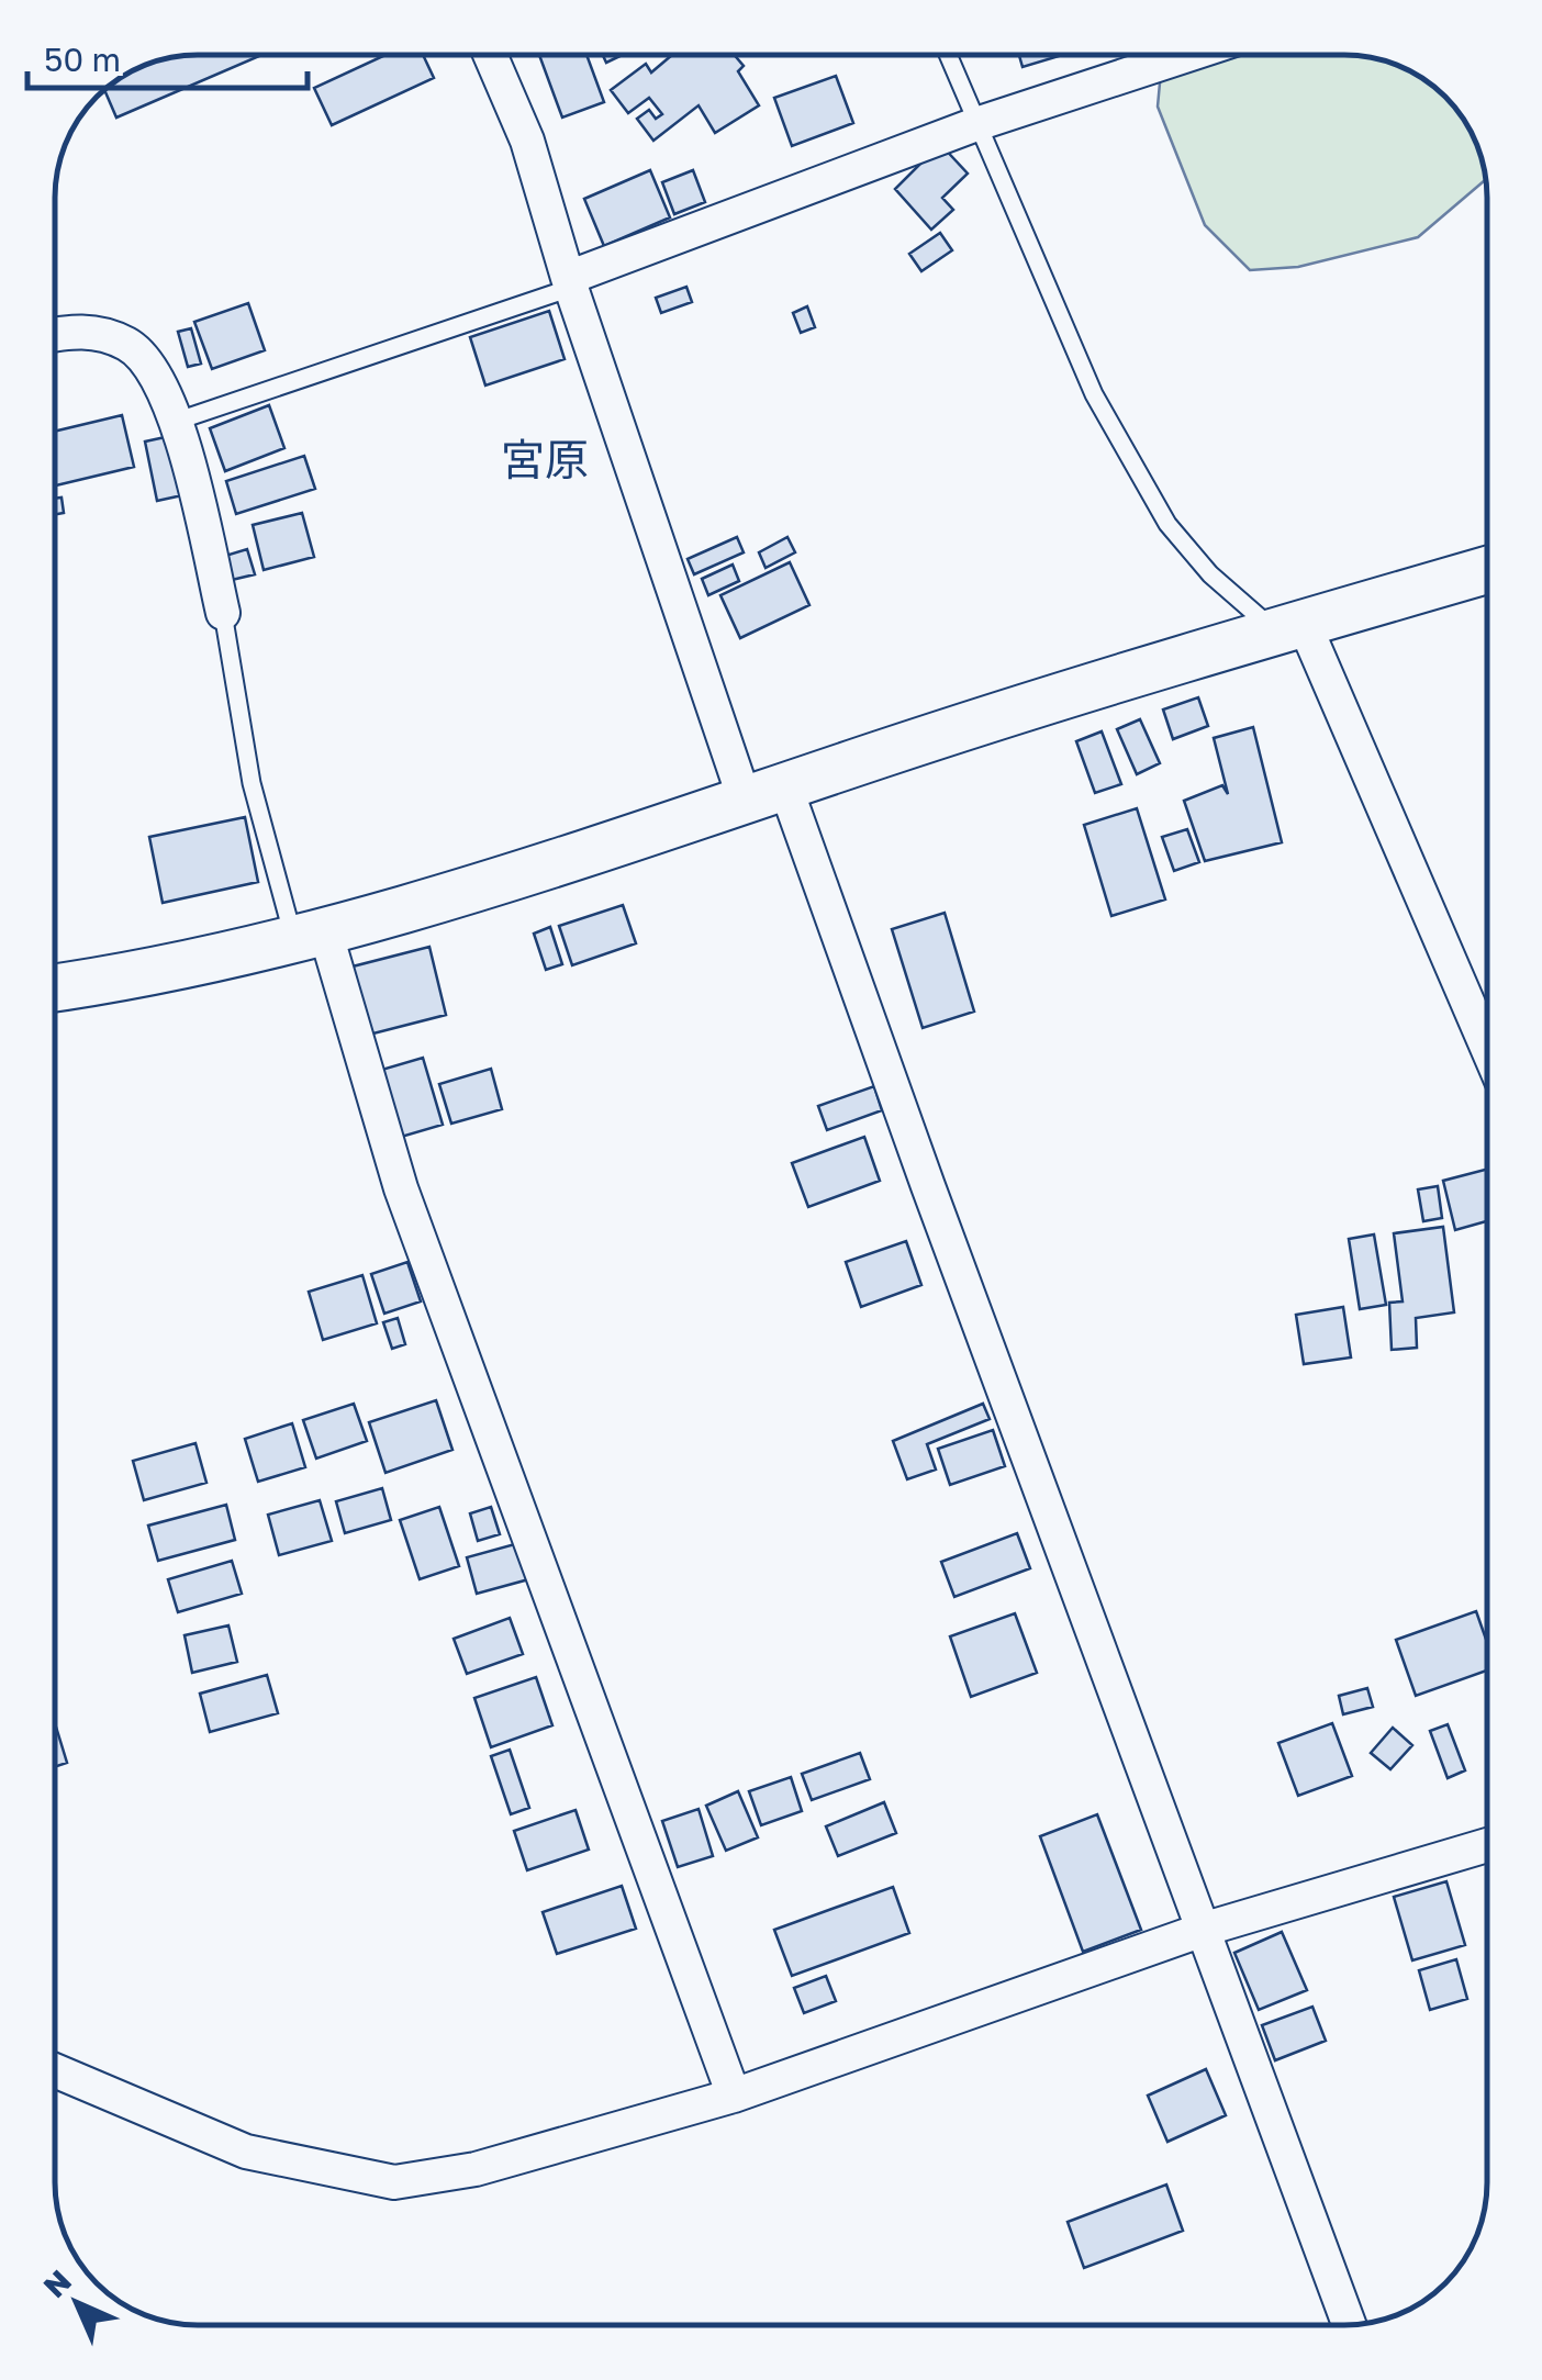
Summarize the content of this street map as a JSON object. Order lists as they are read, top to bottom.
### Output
{
  "districts": ["宮原"],
  "scale_bar": "50 m",
  "north": "top left"
}
